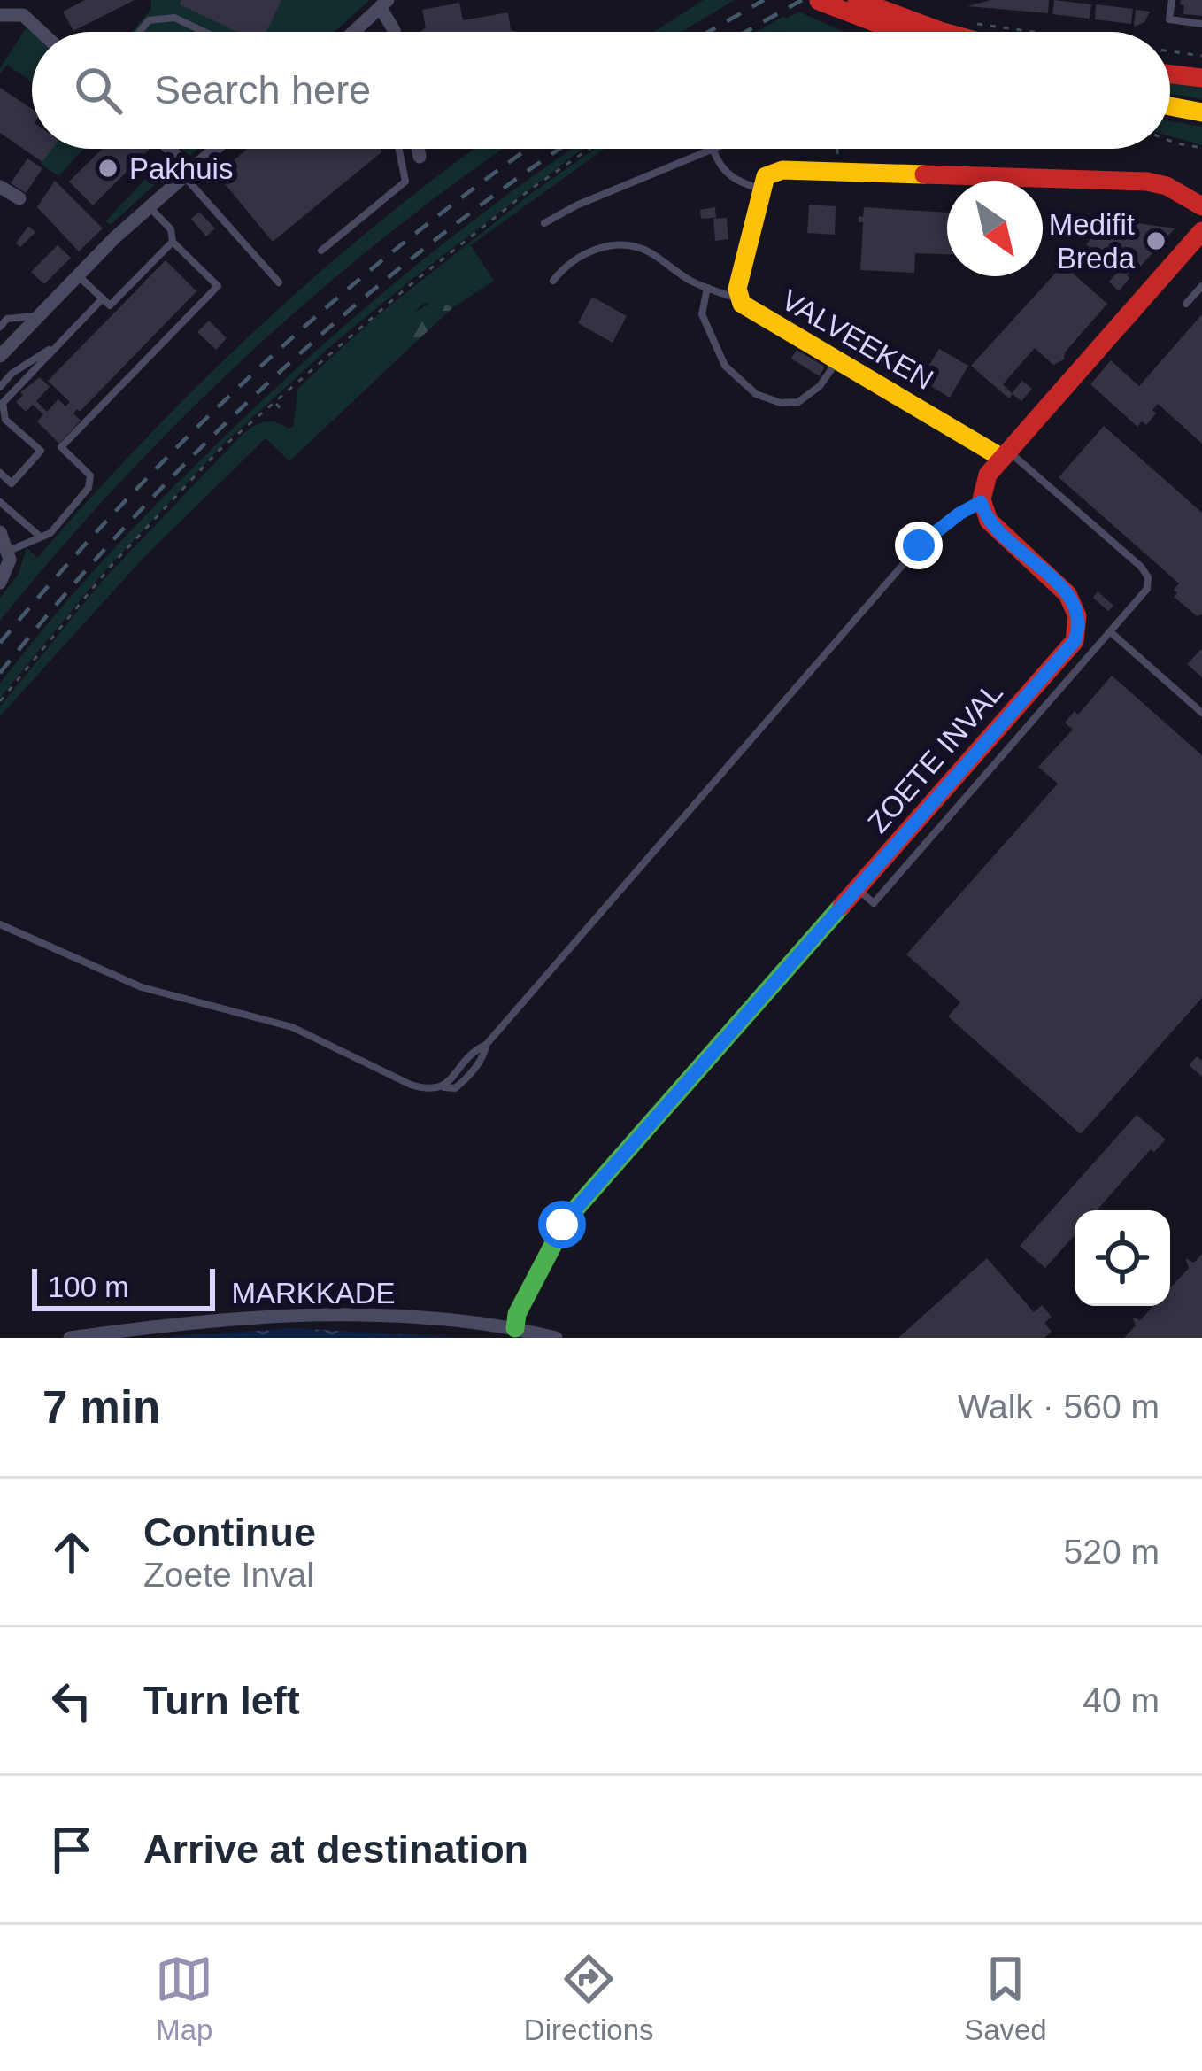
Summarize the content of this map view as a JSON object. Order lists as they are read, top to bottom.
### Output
{
  "streets": {
    "street": ["VALVEEKEN", "ZOETE INVAL", "MARKKADE"]
  },
  "crossings": [
    ["ZOETE INVAL", "MARKKADE"]
  ],
  "places": ["Pakhuis", "Medifit Breda"],
  "scale_bar": "100 m",
  "north": "bottom right",
  "page": {
    "search": "Search here",
    "scale": "100 m",
    "heading": ["7 min", "Walk · 560 m"],
    "list": [
      ["Continue", "Zoete Inval", "520 m"],
      ["Turn left", "40 m"],
      "Arrive at destination"
    ],
    "nav": ["Map", "Directions", "Saved"]
  }
}
